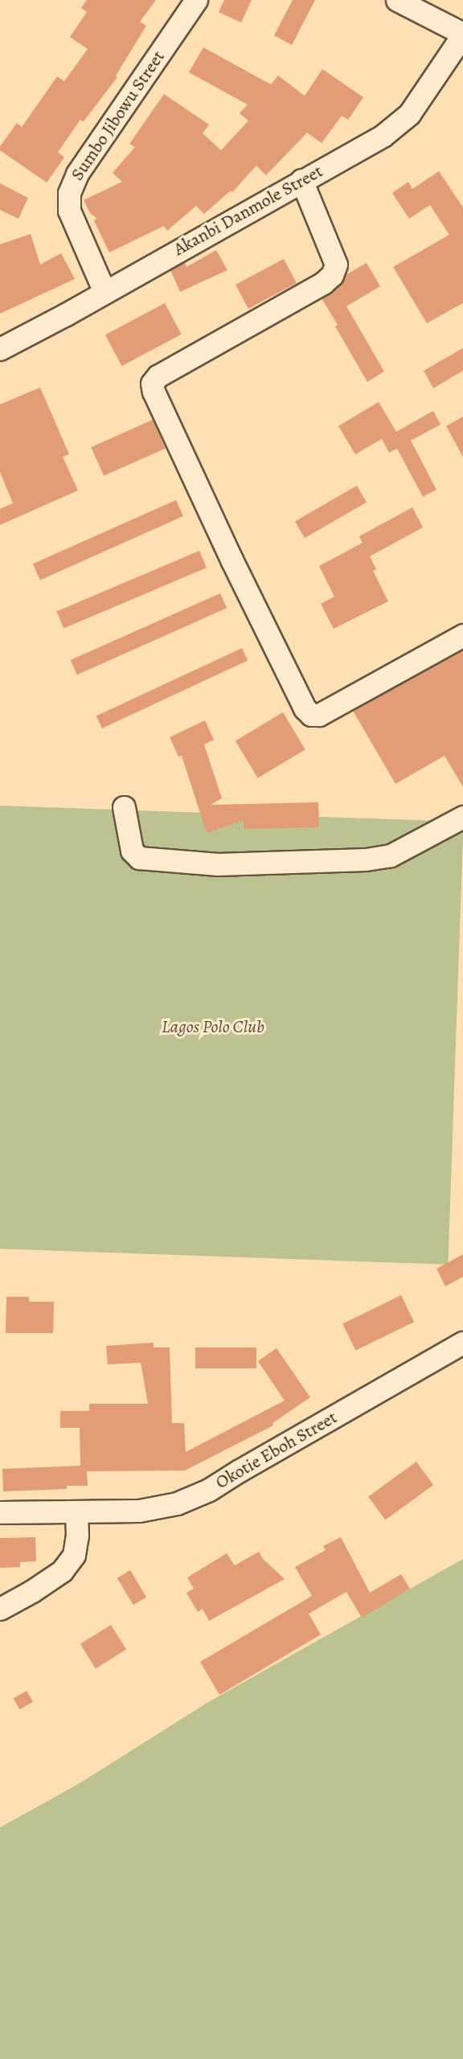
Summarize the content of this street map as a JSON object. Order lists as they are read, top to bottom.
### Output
{
  "streets": {
    "street": ["Sumbo Jibowu Street", "Akanbi Danmole Street", "Okotie Eboh Street"]
  },
  "crossings": [
    ["Sumbo Jibowu Street", "Akanbi Danmole Street"]
  ],
  "parks": ["Lagos Polo Club"]
}
